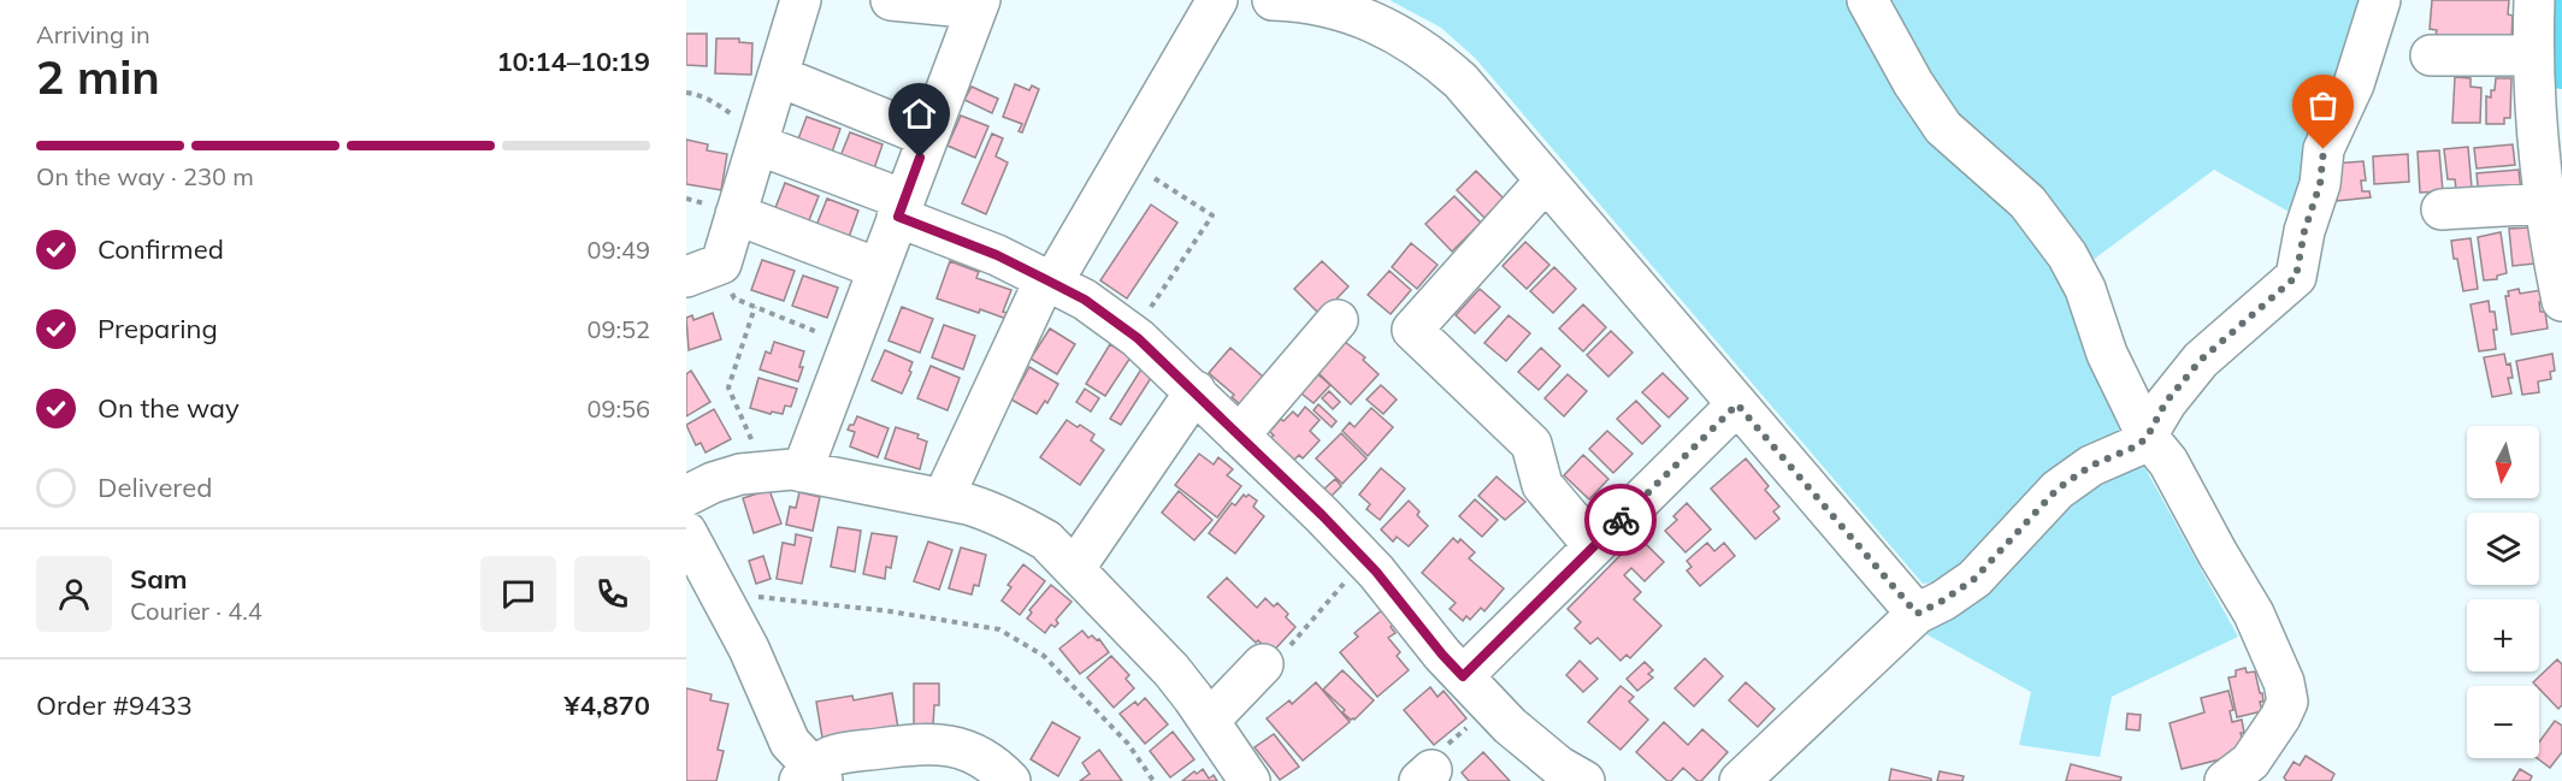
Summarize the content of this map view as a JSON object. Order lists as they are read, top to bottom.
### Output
{
  "north": "bottom",
  "page": {
    "heading": ["2 min", "Arriving in", "10:14–10:19"],
    "panel": [
      "Sam",
      "Courier · 4.4",
      "Order #9433",
      "¥4,870"
    ],
    "bar": "On the way · 230 m",
    "list": [
      ["Confirmed", "09:49"],
      ["Preparing", "09:52"],
      ["On the way", "09:56"],
      "Delivered"
    ],
    "map_buttons": ["+", "−"]
  }
}
